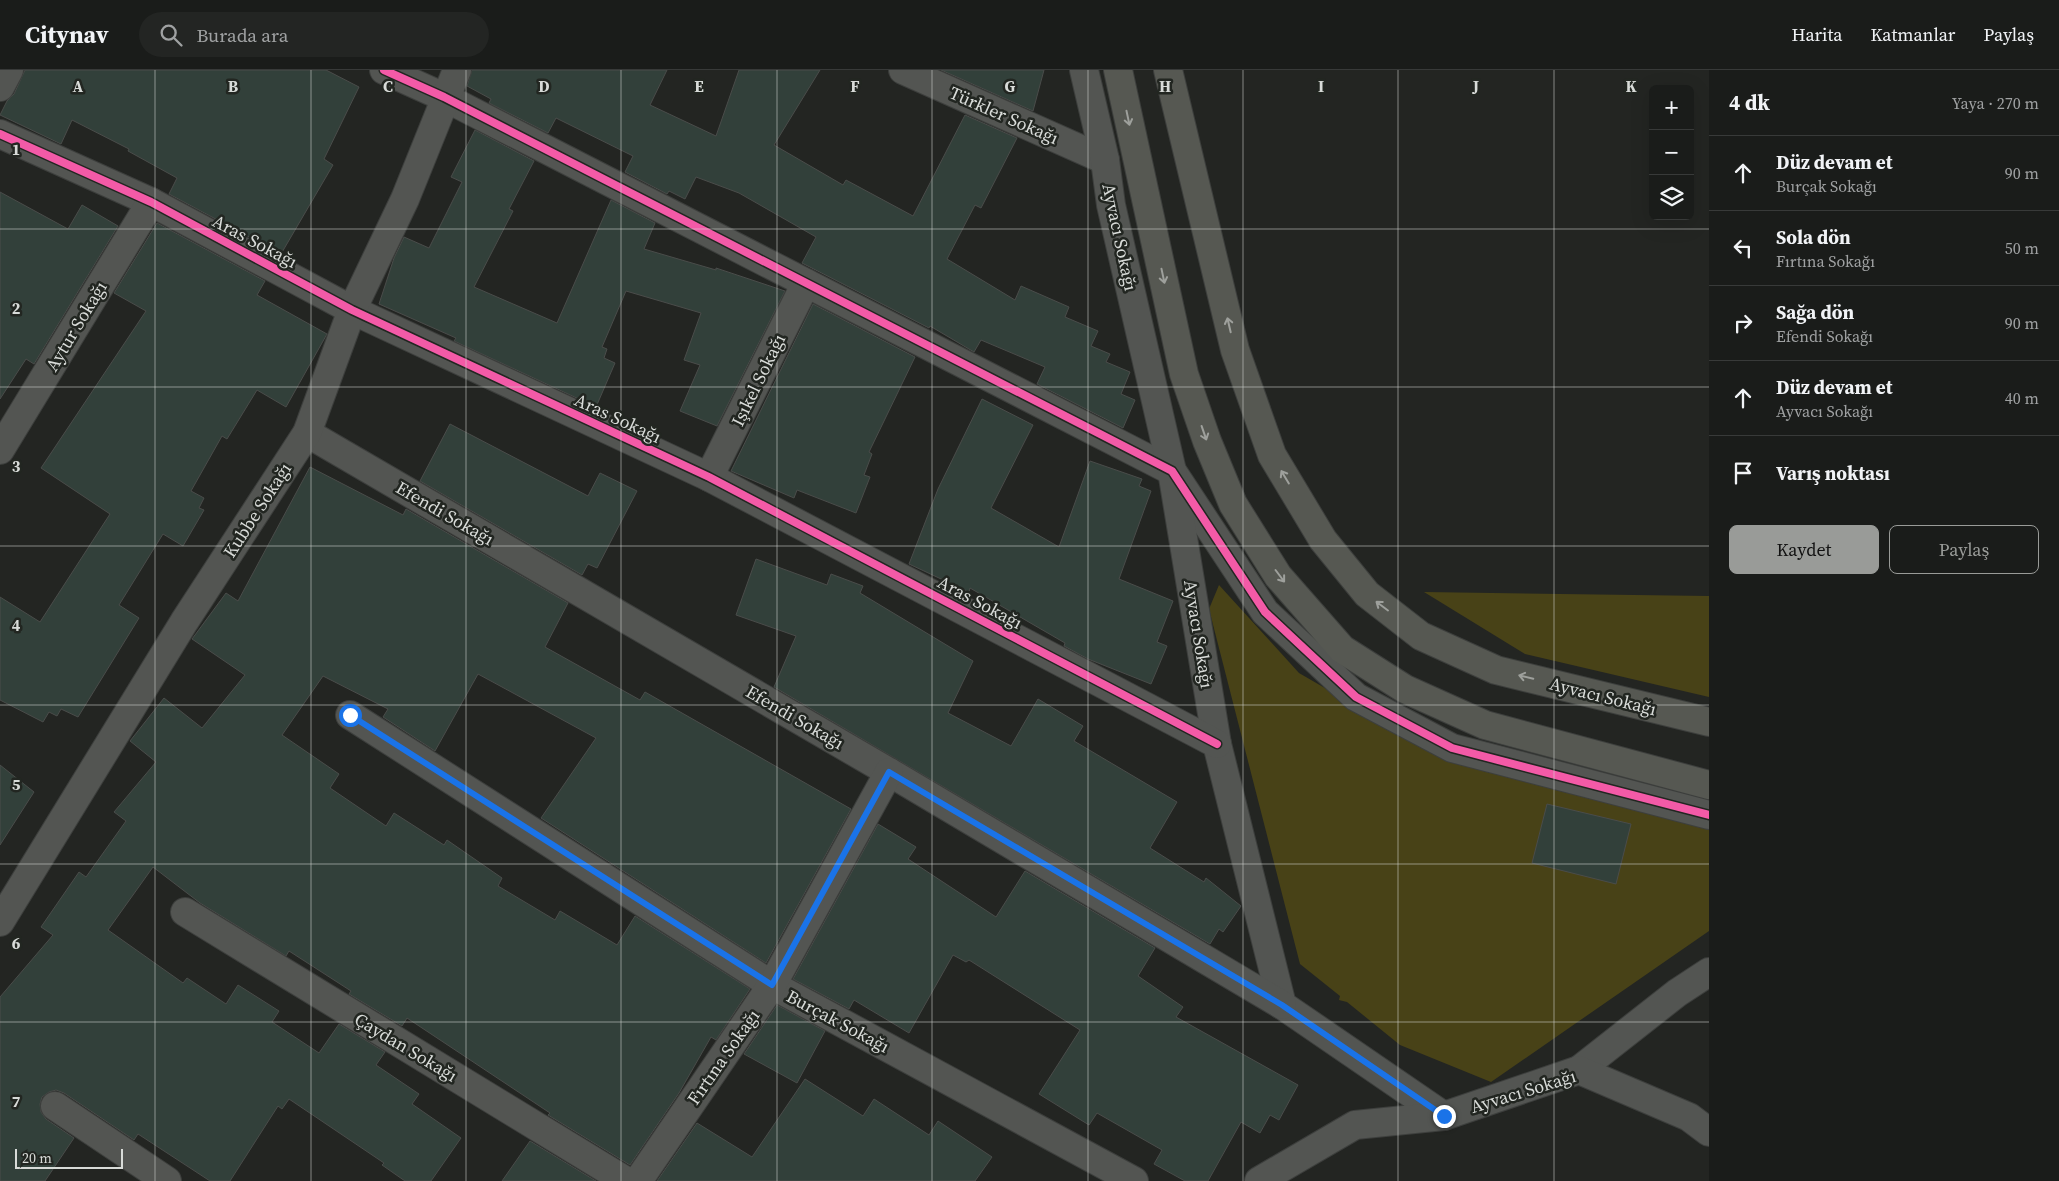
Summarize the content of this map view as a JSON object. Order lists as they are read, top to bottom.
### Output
{
  "streets": {
    "main road": ["Ayvacı Sokağı"],
    "street": [
      "Türkler Sokağı",
      "Aras Sokağı",
      "Aytur Sokağı",
      "Işıkel Sokağı",
      "Kubbe Sokağı",
      "Efendi Sokağı",
      "Burçak Sokağı",
      "Çaydan Sokağı",
      "Fırtına Sokağı"
    ]
  },
  "crossings": [
    ["Türkler Sokağı", "Ayvacı Sokağı"],
    ["Ayvacı Sokağı", "Aras Sokağı"],
    ["Ayvacı Sokağı", "Efendi Sokağı"],
    ["Aras Sokağı", "Aytur Sokağı"],
    ["Aras Sokağı", "Işıkel Sokağı"],
    ["Aras Sokağı", "Kubbe Sokağı"],
    ["Kubbe Sokağı", "Efendi Sokağı"],
    ["Efendi Sokağı", "Fırtına Sokağı"],
    ["Burçak Sokağı", "Fırtına Sokağı"]
  ],
  "scale_bar": "20 m",
  "page": {
    "header": "Citynav",
    "search": "Burada ara",
    "nav": ["Harita", "Katmanlar", "Paylaş"],
    "heading": ["4 dk", "Yaya · 270 m"],
    "map_buttons": ["+", "−"],
    "list": [
      ["Düz devam et", "Burçak Sokağı", "90 m"],
      ["Sola dön", "Fırtına Sokağı", "50 m"],
      ["Sağa dön", "Efendi Sokağı", "90 m"],
      ["Düz devam et", "Ayvacı Sokağı", "40 m"],
      "Varış noktası"
    ],
    "buttons": ["Kaydet", "Paylaş"],
    "scale": "20 m"
  },
  "grid": {
    "columns": [
      "A",
      "B",
      "C",
      "D",
      "E",
      "F",
      "G",
      "H",
      "I",
      "J",
      "K"
    ],
    "rows": [
      "1",
      "2",
      "3",
      "4",
      "5",
      "6",
      "7"
    ]
  }
}
